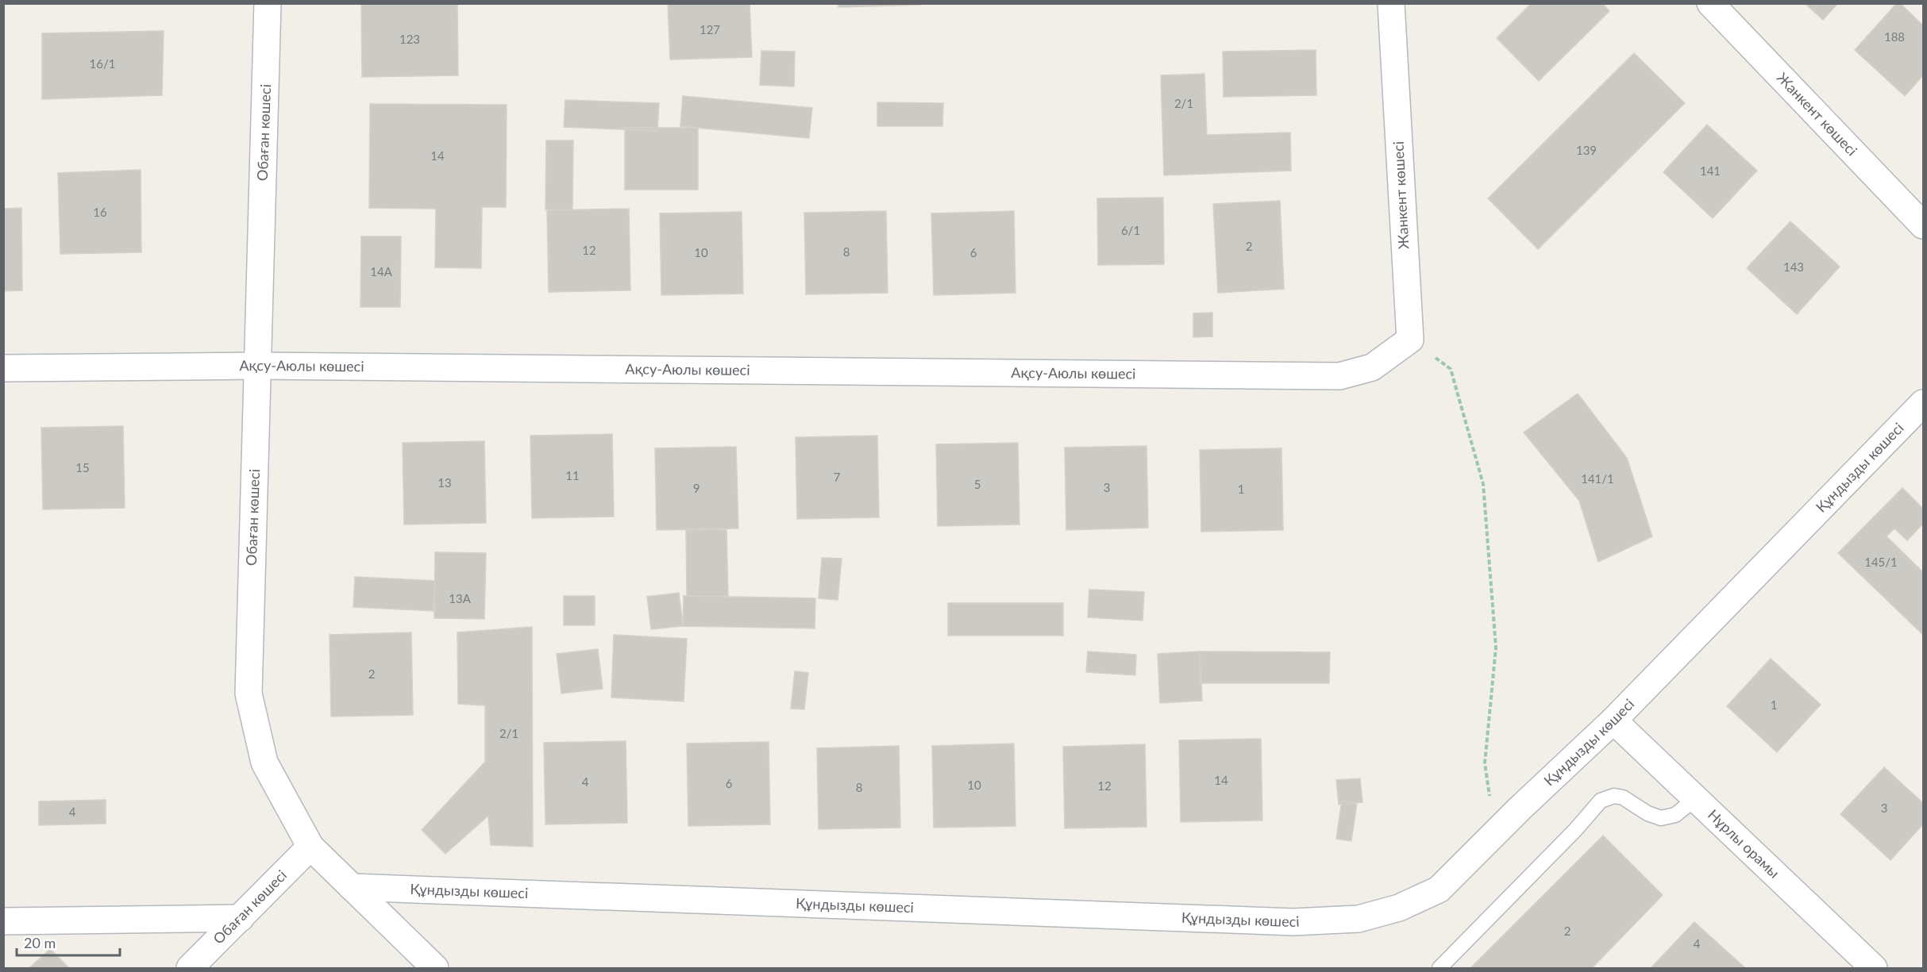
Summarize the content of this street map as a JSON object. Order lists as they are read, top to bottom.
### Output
{
  "streets": {
    "street": [
      "Жанкент көшесі",
      "Обаған көшесі",
      "Ақсу-Аюлы көшесі",
      "Құндызды көшесі",
      "Нұрлы орамы"
    ]
  },
  "crossings": [
    ["Жанкент көшесі", "Ақсу-Аюлы көшесі"],
    ["Обаған көшесі", "Ақсу-Аюлы көшесі"],
    ["Құндызды көшесі", "Нұрлы орамы"]
  ],
  "house_numbers": [
    "127",
    "188",
    "123",
    "16/1",
    "2/1",
    "139",
    "14",
    "141",
    "16",
    "6/1",
    "2",
    "12",
    "8",
    "10",
    "6",
    "143",
    "14А",
    "15",
    "11",
    "7",
    "141/1",
    "13",
    "5",
    "3",
    "9",
    "1",
    "145/1",
    "13А",
    "2",
    "1",
    "2/1",
    "14",
    "4",
    "6",
    "10",
    "12",
    "8",
    "3",
    "4",
    "2",
    "4"
  ],
  "scale_bar": "20 m"
}
